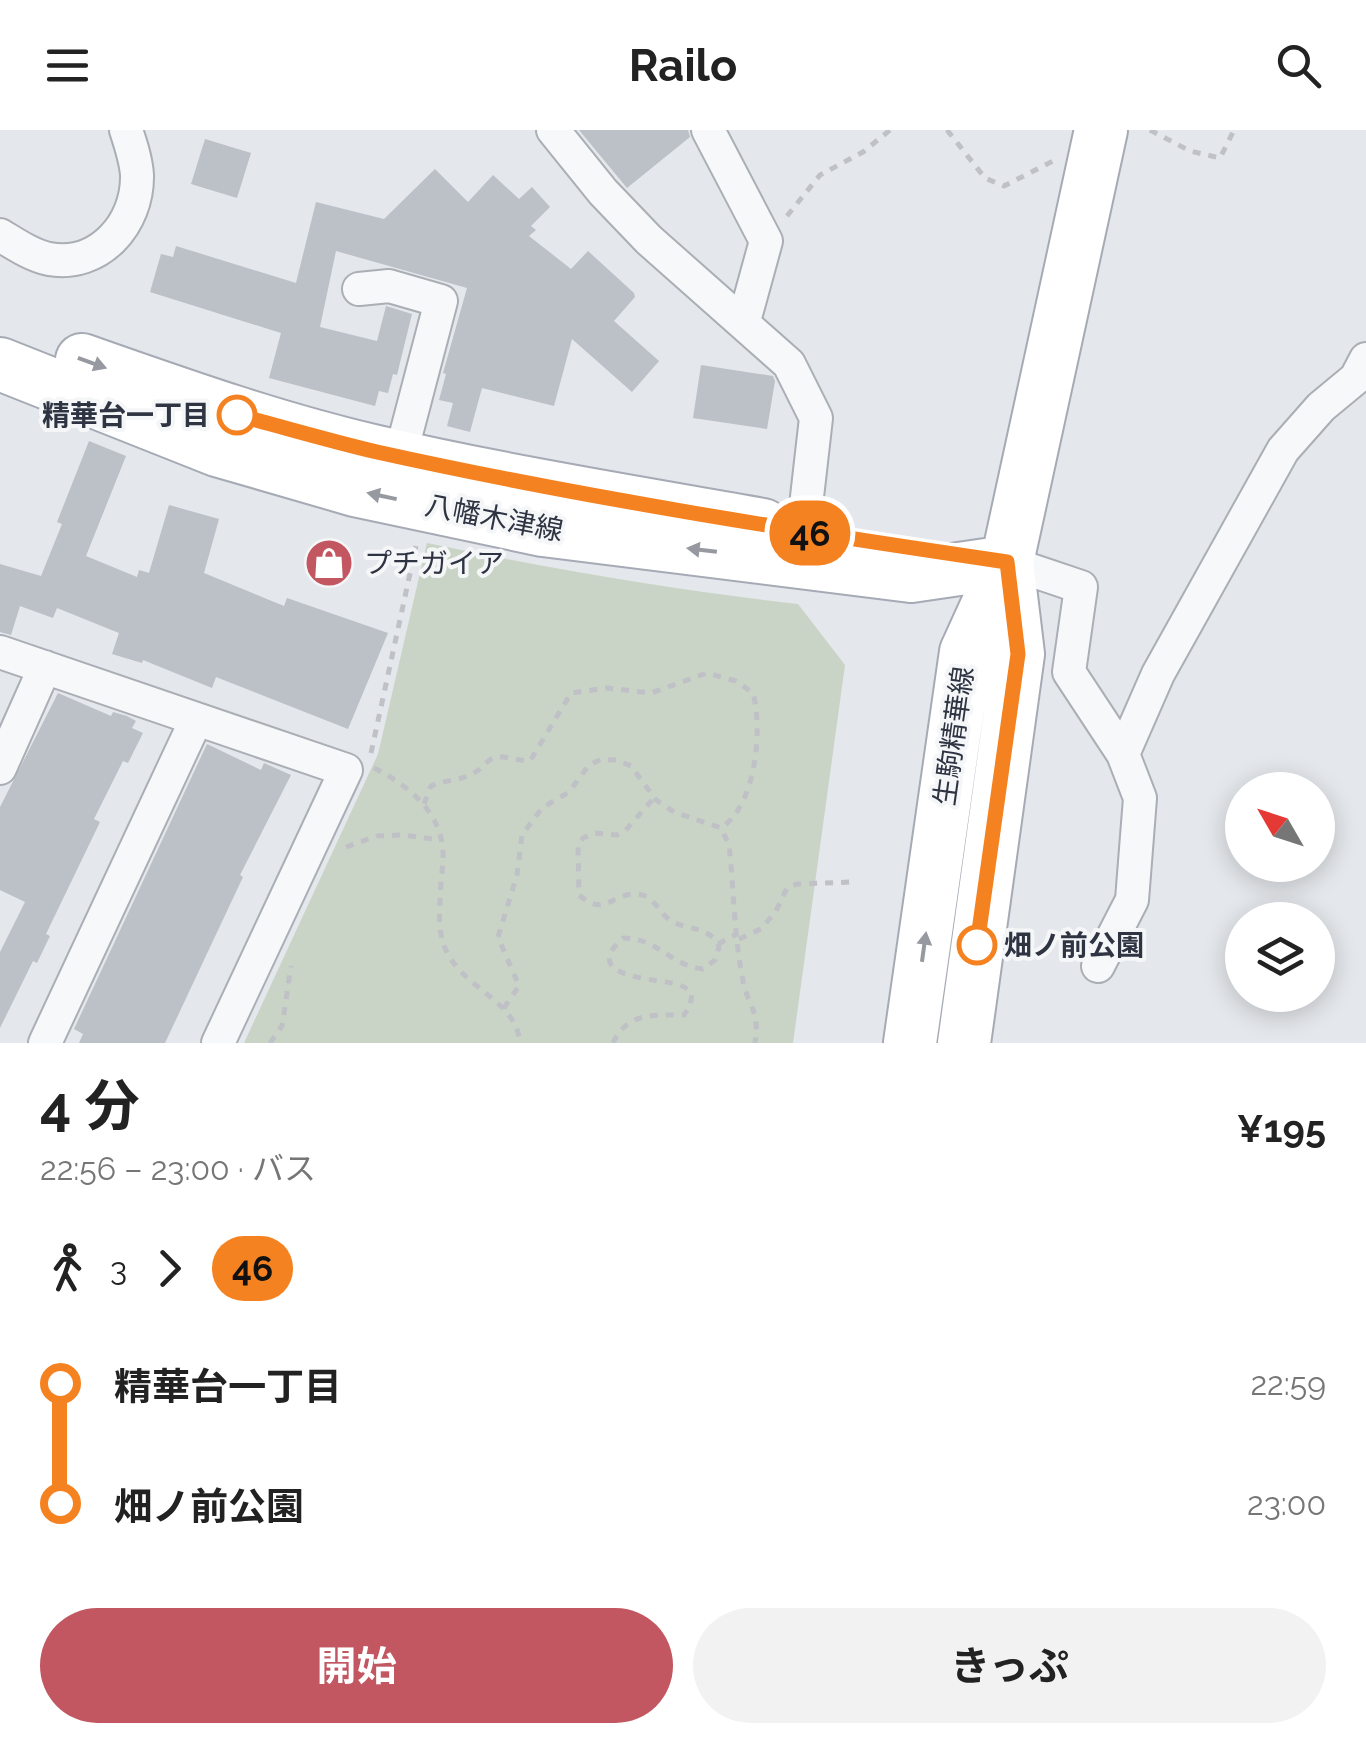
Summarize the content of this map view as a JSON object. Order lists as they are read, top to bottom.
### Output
{
  "streets": {
    "main road": ["八幡木津線", "生駒精華線"]
  },
  "crossings": [
    ["八幡木津線", "生駒精華線"]
  ],
  "places": {
    "other": ["精華台一丁目", "畑ノ前公園"],
    "shop": ["プチガイア"]
  },
  "lines": ["bus line 46"],
  "north": "top left",
  "page": {
    "header": "Railo",
    "on_map": "46",
    "heading": ["4 分", "22:56 – 23:00 · バス", "¥195"],
    "legs": ["3", "46"],
    "list": [
      {
        "name": "精華台一丁目",
        "value": "22:59"
      },
      {
        "name": "畑ノ前公園",
        "value": "23:00"
      }
    ],
    "buttons": ["開始", "きっぷ"]
  }
}
